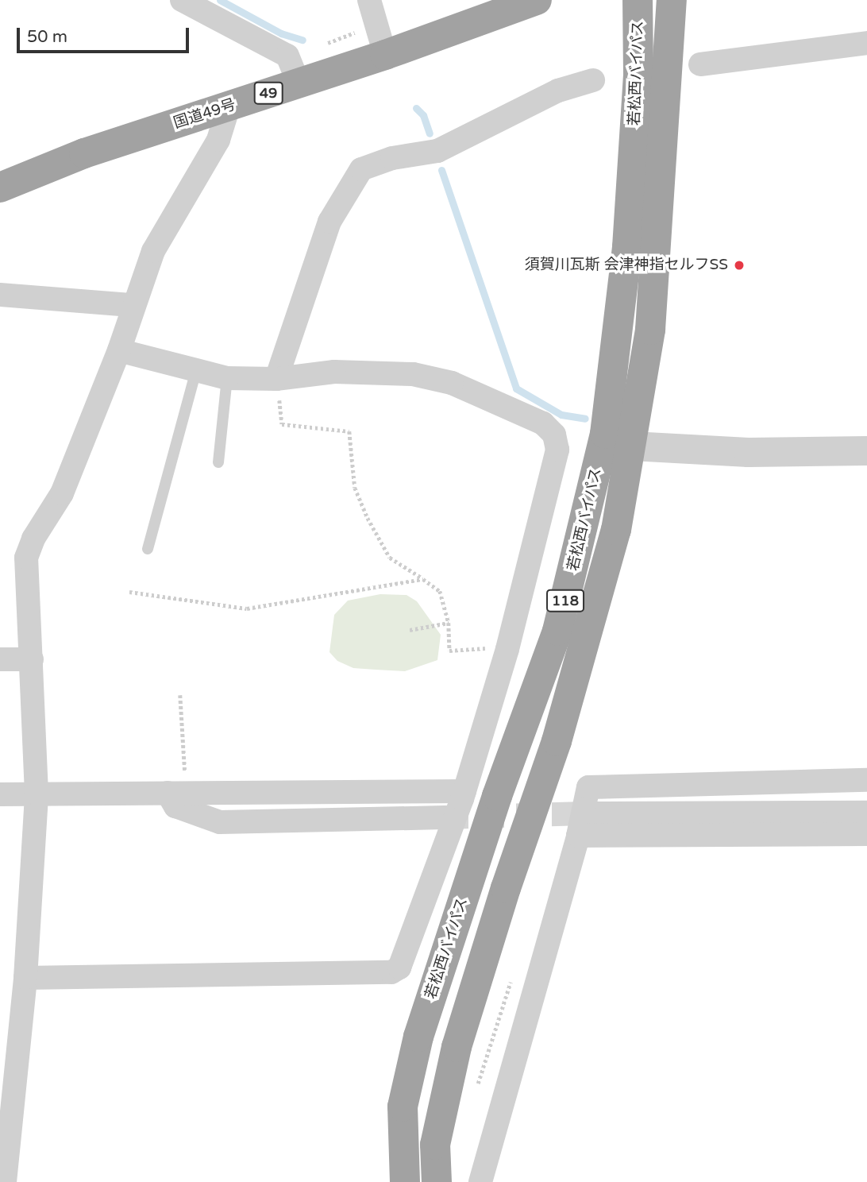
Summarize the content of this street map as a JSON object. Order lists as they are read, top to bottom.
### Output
{
  "streets": {
    "highway": [
      "若松西バイパス",
      "49",
      "国道49号",
      "118"
    ]
  },
  "places": ["須賀川瓦斯 会津神指セルフSS"],
  "scale_bar": "50 m"
}
